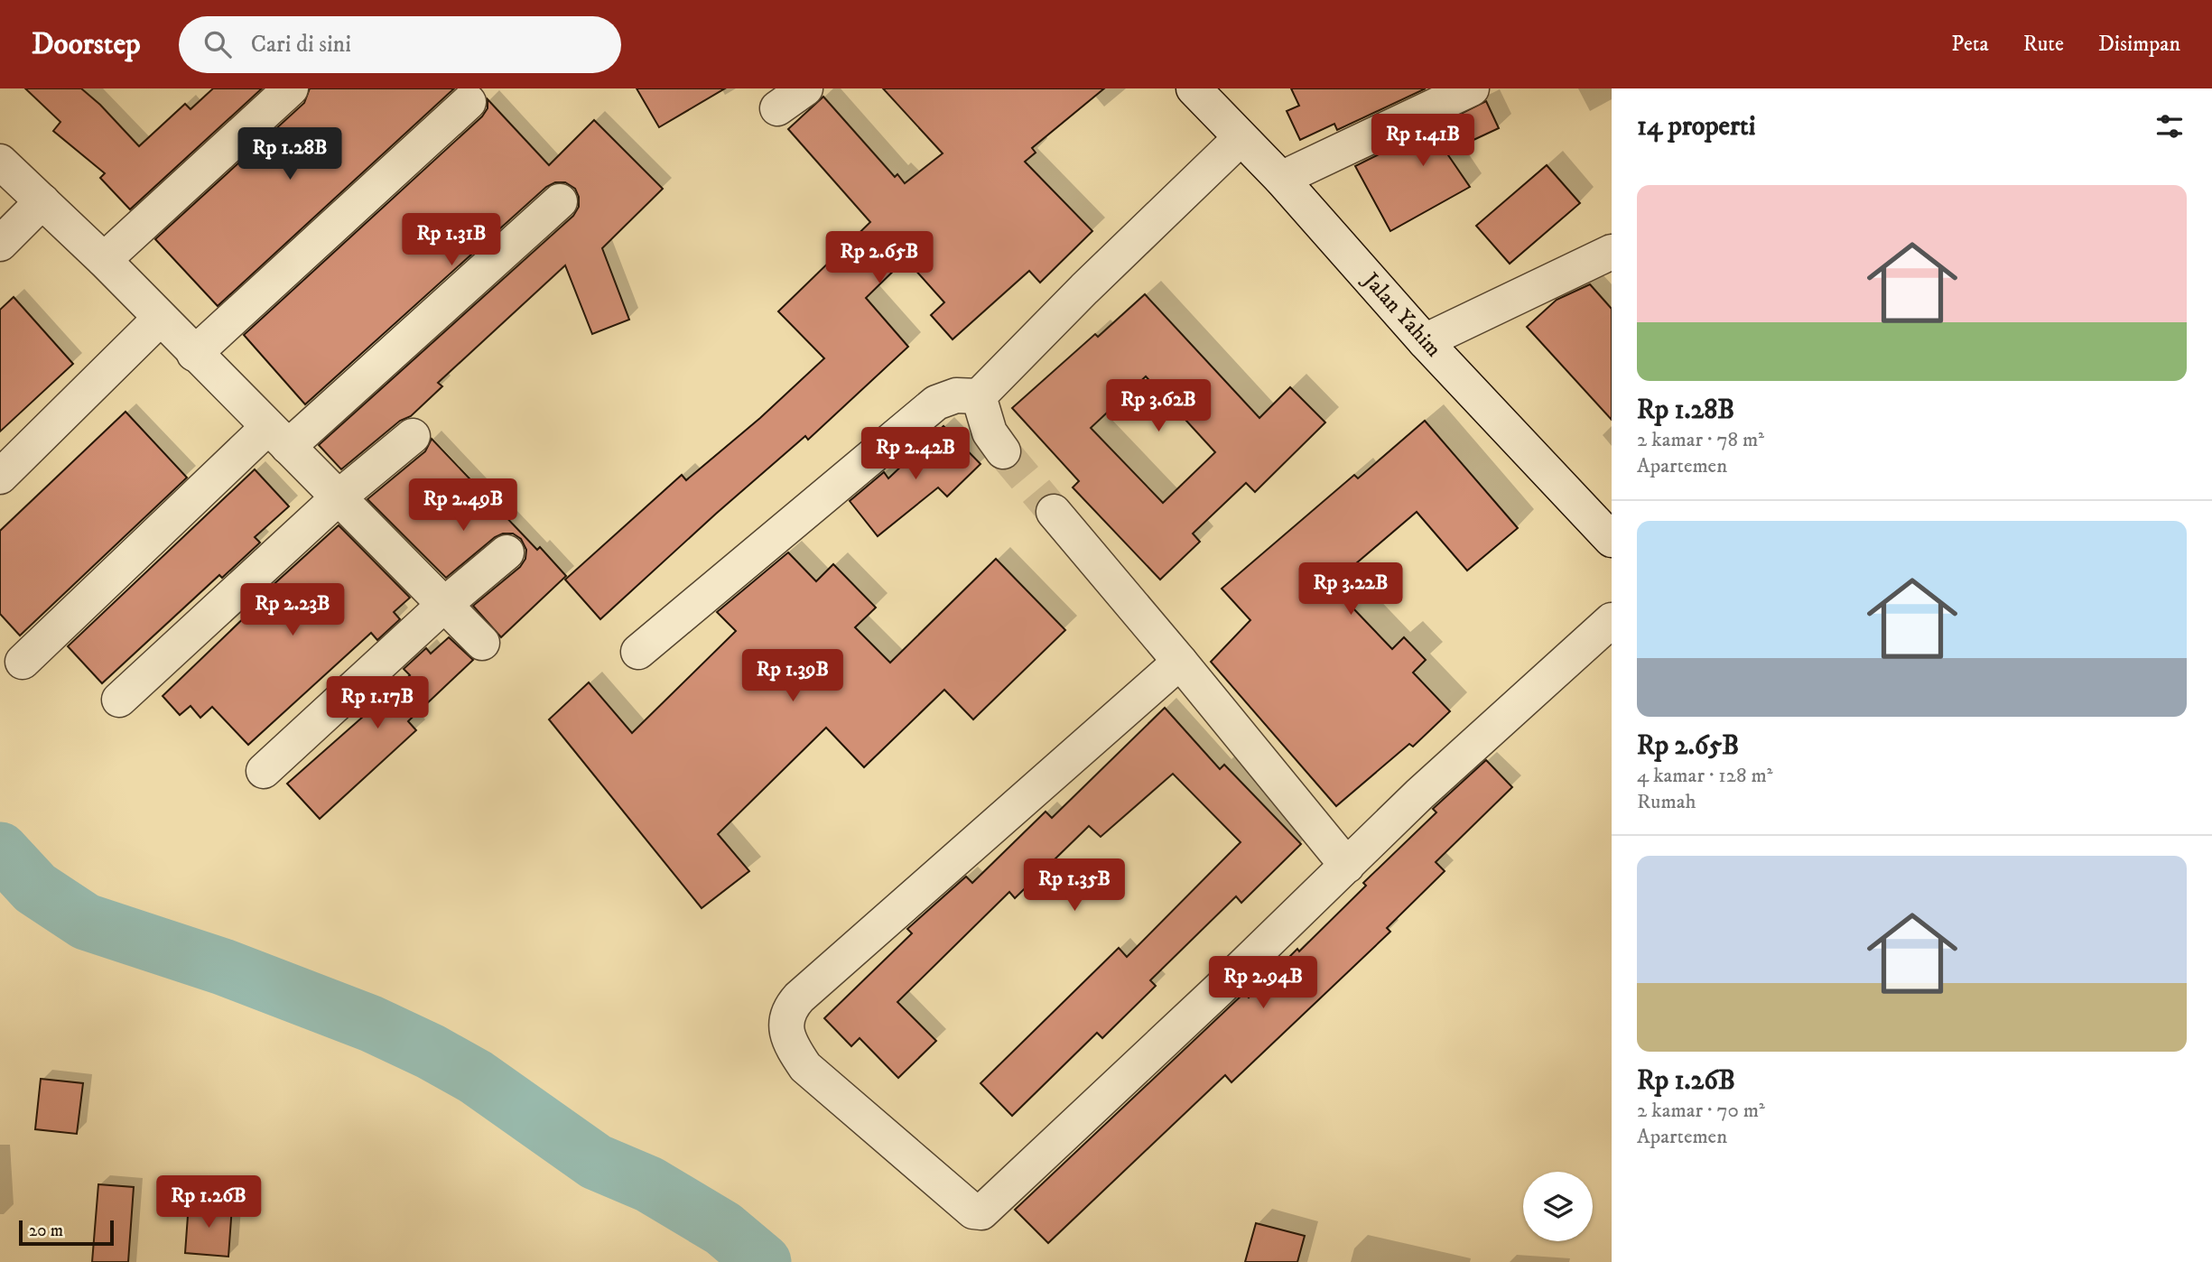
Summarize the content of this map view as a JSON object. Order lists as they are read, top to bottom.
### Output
{
  "streets": {
    "street": ["Jalan Yahim"]
  },
  "scale_bar": "20 m",
  "page": {
    "header": "Doorstep",
    "search": "Cari di sini",
    "nav": ["Peta", "Rute", "Disimpan"],
    "heading": "14 properti",
    "price": [
      "Rp 1.41B",
      "Rp 1.28B",
      "Rp 1.31B",
      "Rp 2.65B",
      "Rp 3.62B",
      "Rp 2.42B",
      "Rp 2.49B",
      "Rp 3.22B",
      "Rp 2.23B",
      "Rp 1.39B",
      "Rp 1.17B",
      "Rp 1.35B",
      "Rp 2.94B",
      "Rp 1.26B"
    ],
    "list": [
      {
        "name": "Rp 1.28B",
        "note": "2 kamar · 78 m² · Apartemen"
      },
      {
        "name": "Rp 2.65B",
        "note": "4 kamar · 128 m² · Rumah"
      },
      {
        "name": "Rp 1.26B",
        "note": "2 kamar · 70 m² · Apartemen"
      }
    ],
    "scale": "20 m"
  }
}
